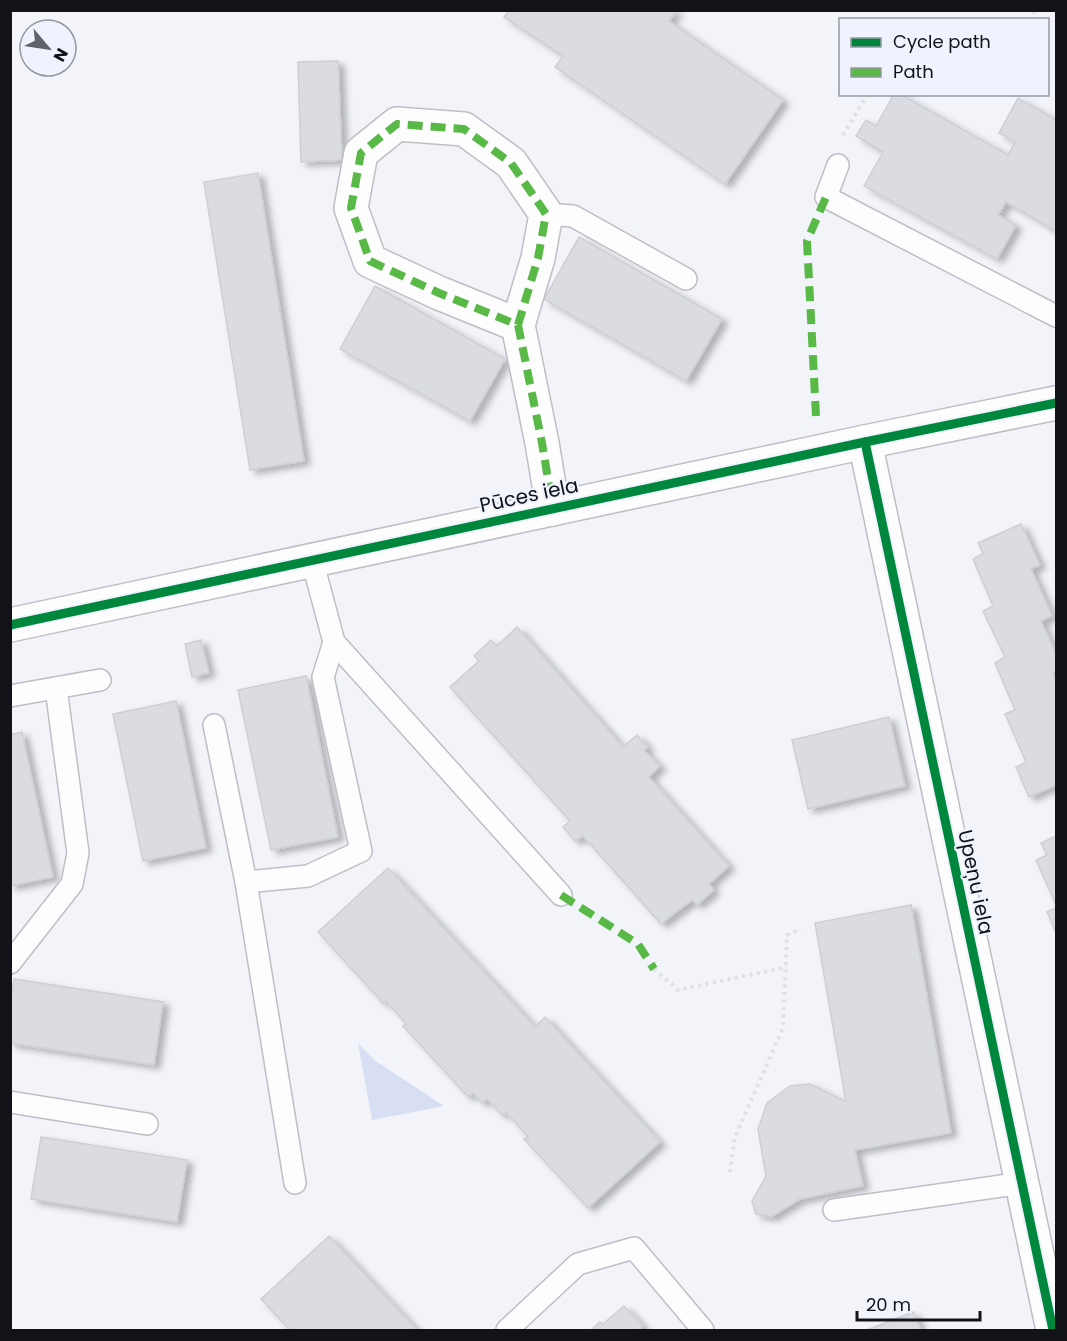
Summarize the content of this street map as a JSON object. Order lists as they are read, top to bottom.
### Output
{
  "streets": {
    "street": ["Pūces iela", "Upeņu iela"]
  },
  "crossings": [
    ["Pūces iela", "Upeņu iela"]
  ],
  "legend": ["Cycle path", "Path"],
  "scale_bar": "20 m",
  "north": "bottom right"
}
